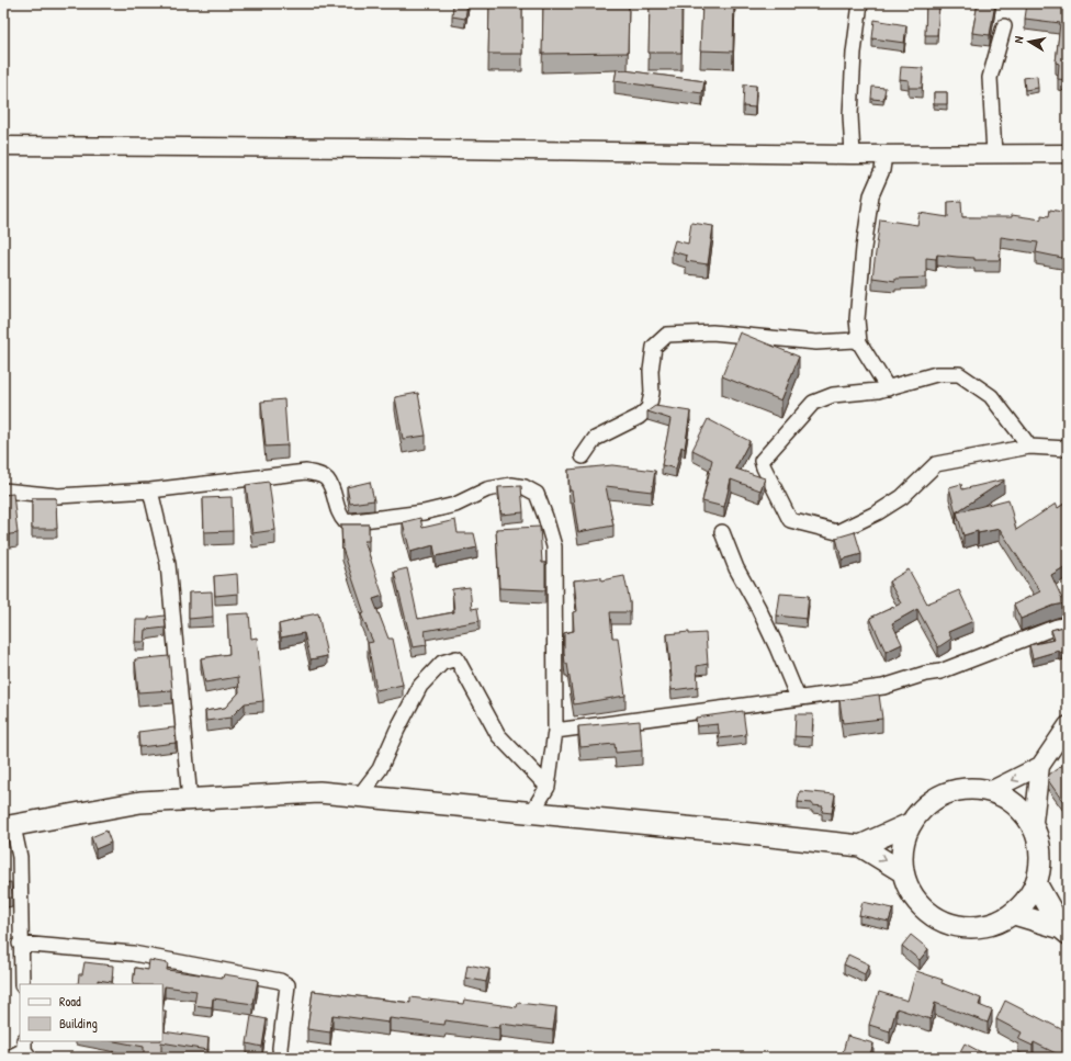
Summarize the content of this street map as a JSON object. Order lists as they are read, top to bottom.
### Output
{
  "legend": ["Road", "Building"],
  "north": "left"
}
